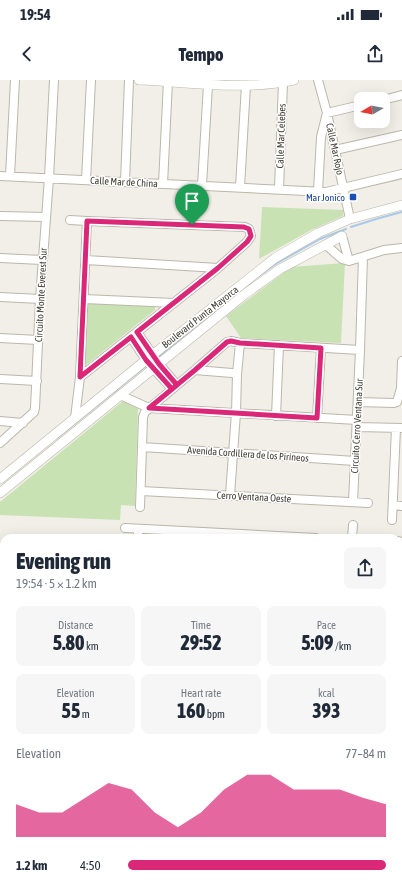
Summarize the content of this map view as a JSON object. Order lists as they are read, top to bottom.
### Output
{
  "streets": {
    "street": [
      "Calle Mar Celebes",
      "Calle Mar Rojo",
      "Calle Mar de China",
      "Circuito Monte Everest Sur",
      "Boulevard Punta Mayorca",
      "Circuito Cerro Ventana Sur",
      "Avenida Cordillera de los Pirineos",
      "Cerro Ventana Oeste"
    ]
  },
  "crossings": [
    ["Calle Mar Celebes", "Calle Mar de China"],
    ["Calle Mar Rojo", "Calle Mar de China"],
    ["Calle Mar Rojo", "Boulevard Punta Mayorca"],
    ["Calle Mar de China", "Circuito Monte Everest Sur"],
    ["Circuito Cerro Ventana Sur", "Avenida Cordillera de los Pirineos"],
    ["Circuito Cerro Ventana Sur", "Cerro Ventana Oeste"]
  ],
  "places": {
    "transit": ["Mar Jonico"]
  },
  "north": "left",
  "page": {
    "status": "19:54",
    "header": "Tempo",
    "heading": ["Evening run", "19:54 · 5 × 1.2 km"],
    "stats": [
      ["Distance", "5.80 km"],
      ["Time", "29:52"],
      ["Pace", "5:09 /km"],
      ["Elevation", "55 m"],
      ["Heart rate", "160 bpm"],
      ["kcal", "393"]
    ],
    "chart": ["Elevation", "77–84 m"],
    "list": [
      {
        "name": "1.2 km",
        "note": "4:50"
      }
    ]
  }
}
